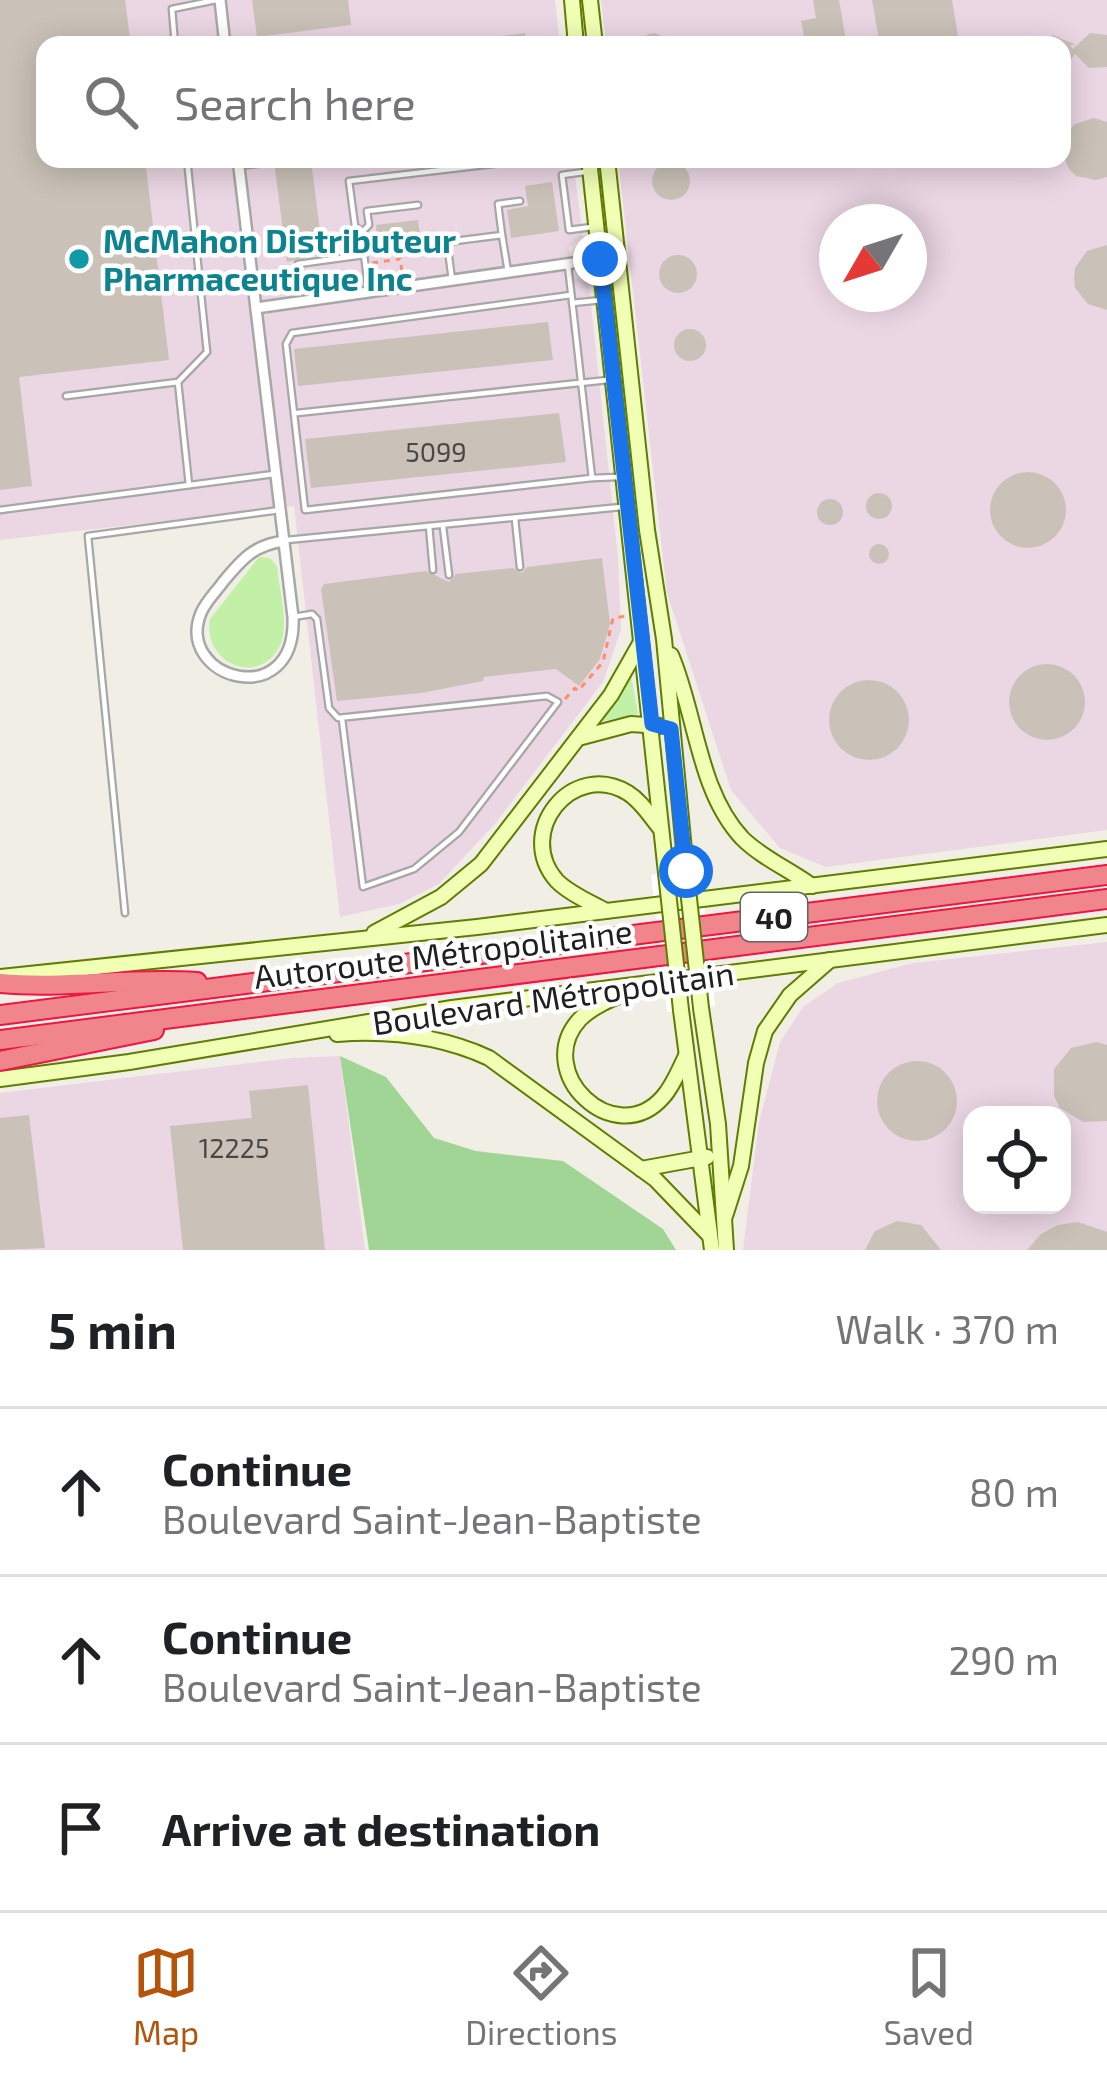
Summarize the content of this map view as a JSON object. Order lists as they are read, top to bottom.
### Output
{
  "streets": {
    "highway": ["40", "Autoroute Métropolitaine"],
    "main road": ["Boulevard Métropolitain"]
  },
  "places": ["McMahon Distributeur Pharmaceutique Inc"],
  "house_numbers": ["5099", "12225"],
  "north": "bottom left",
  "page": {
    "search": "Search here",
    "heading": ["5 min", "Walk · 370 m"],
    "list": [
      ["Continue", "Boulevard Saint-Jean-Baptiste", "80 m"],
      ["Continue", "Boulevard Saint-Jean-Baptiste", "290 m"],
      "Arrive at destination"
    ],
    "nav": ["Map", "Directions", "Saved"]
  }
}
